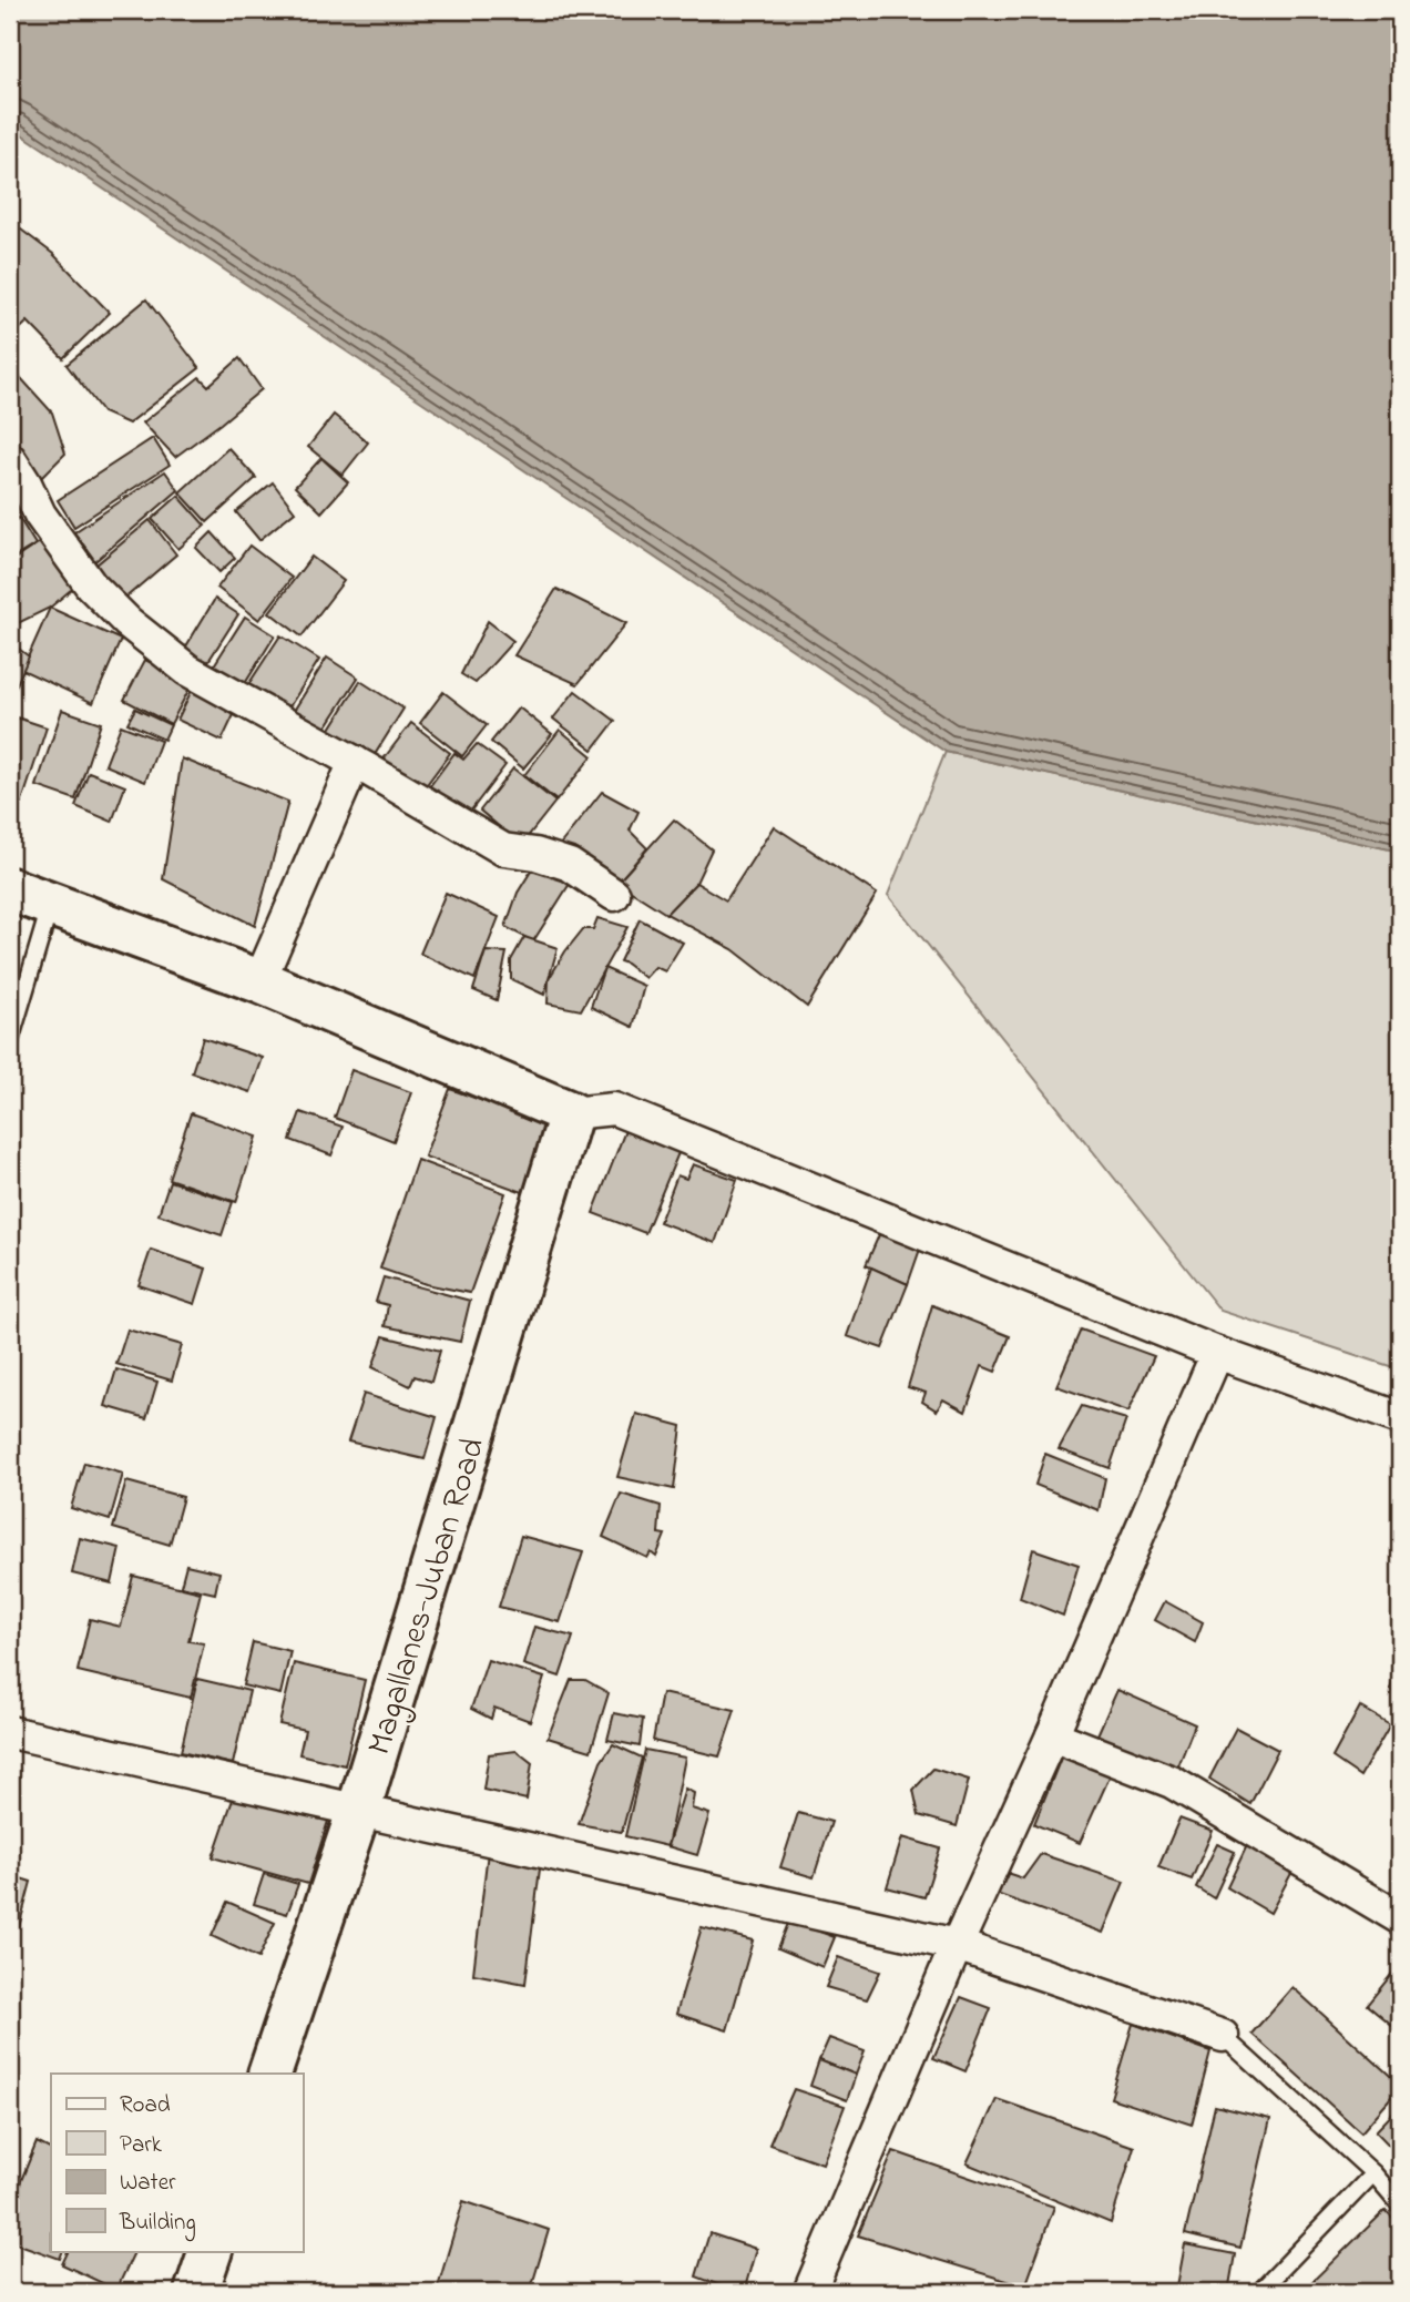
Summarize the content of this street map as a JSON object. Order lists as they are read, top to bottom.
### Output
{
  "streets": {
    "main road": ["Magallanes-Juban Road"]
  },
  "legend": [
    "Road",
    "Park",
    "Water",
    "Building"
  ]
}
